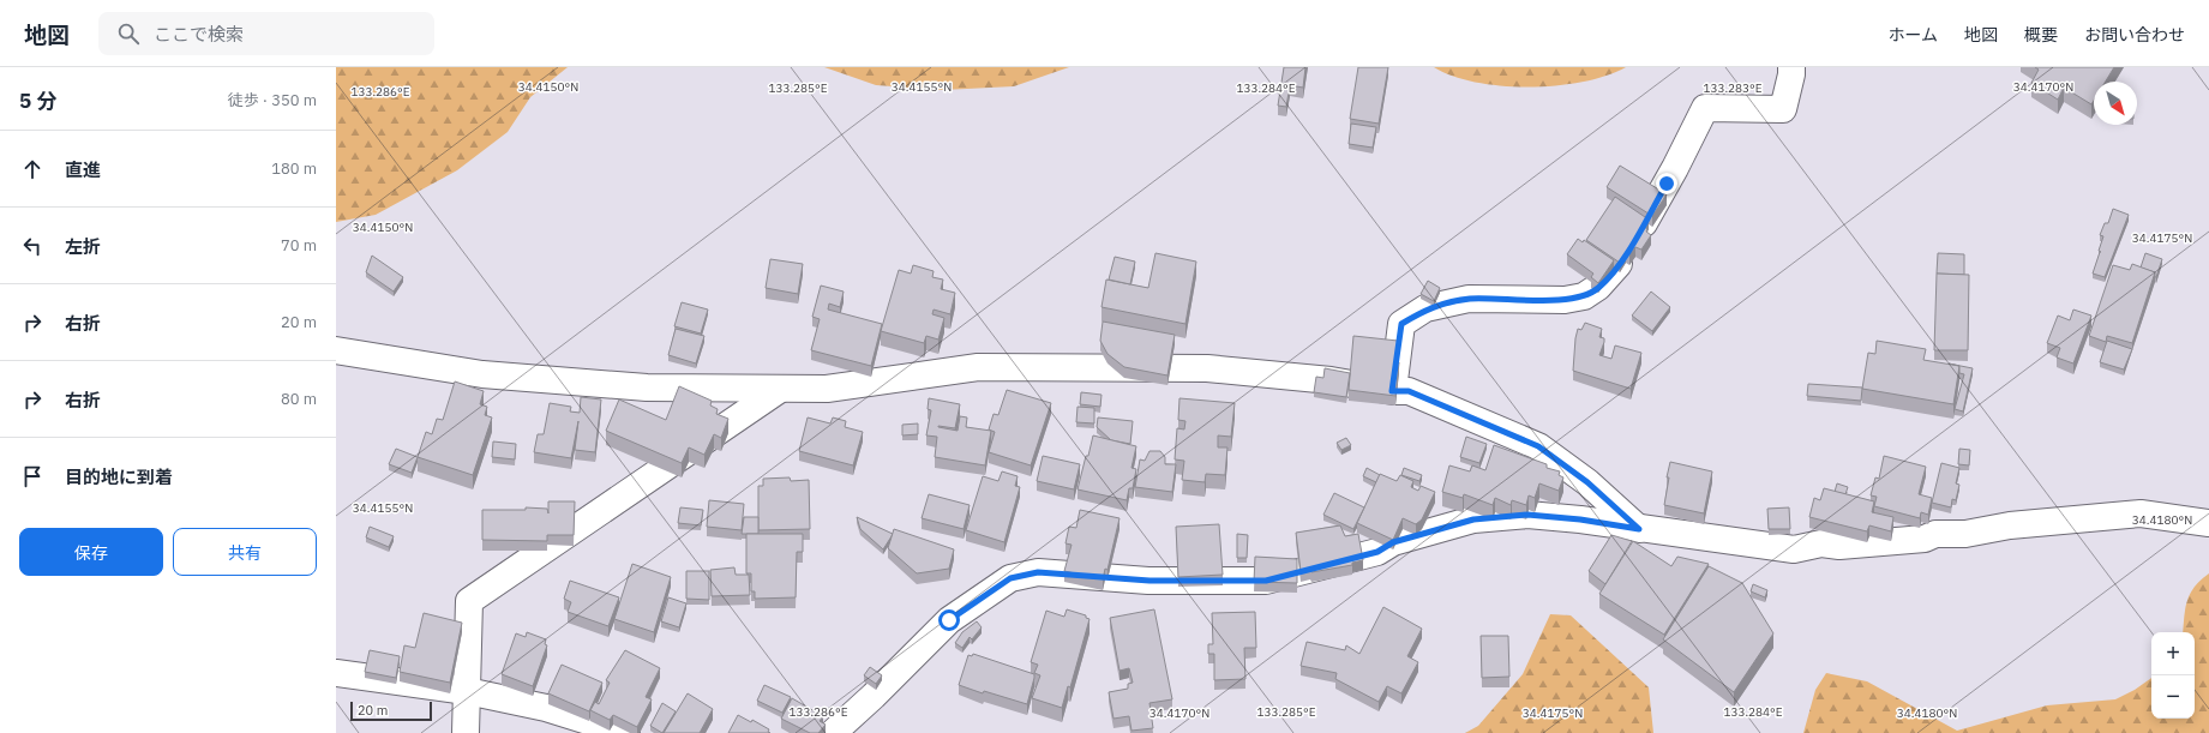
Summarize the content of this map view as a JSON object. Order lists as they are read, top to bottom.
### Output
{
  "scale_bar": "20 m",
  "north": "bottom right",
  "page": {
    "header": "地図",
    "search": "ここで検索",
    "nav": [
      "ホーム",
      "地図",
      "概要",
      "お問い合わせ"
    ],
    "heading": ["5 分", "徒歩 · 350 m"],
    "list": [
      ["直進", "180 m"],
      ["左折", "70 m"],
      ["右折", "20 m"],
      ["右折", "80 m"],
      "目的地に到着"
    ],
    "buttons": ["保存", "共有"],
    "map_buttons": ["+", "−"],
    "scale": "20 m"
  },
  "coordinates": [
    "34.4150°N",
    "34.4155°N",
    "34.4170°N",
    "133.285°E",
    "133.284°E",
    "133.283°E",
    "133.286°E",
    "34.4175°N",
    "34.4180°N"
  ]
}
